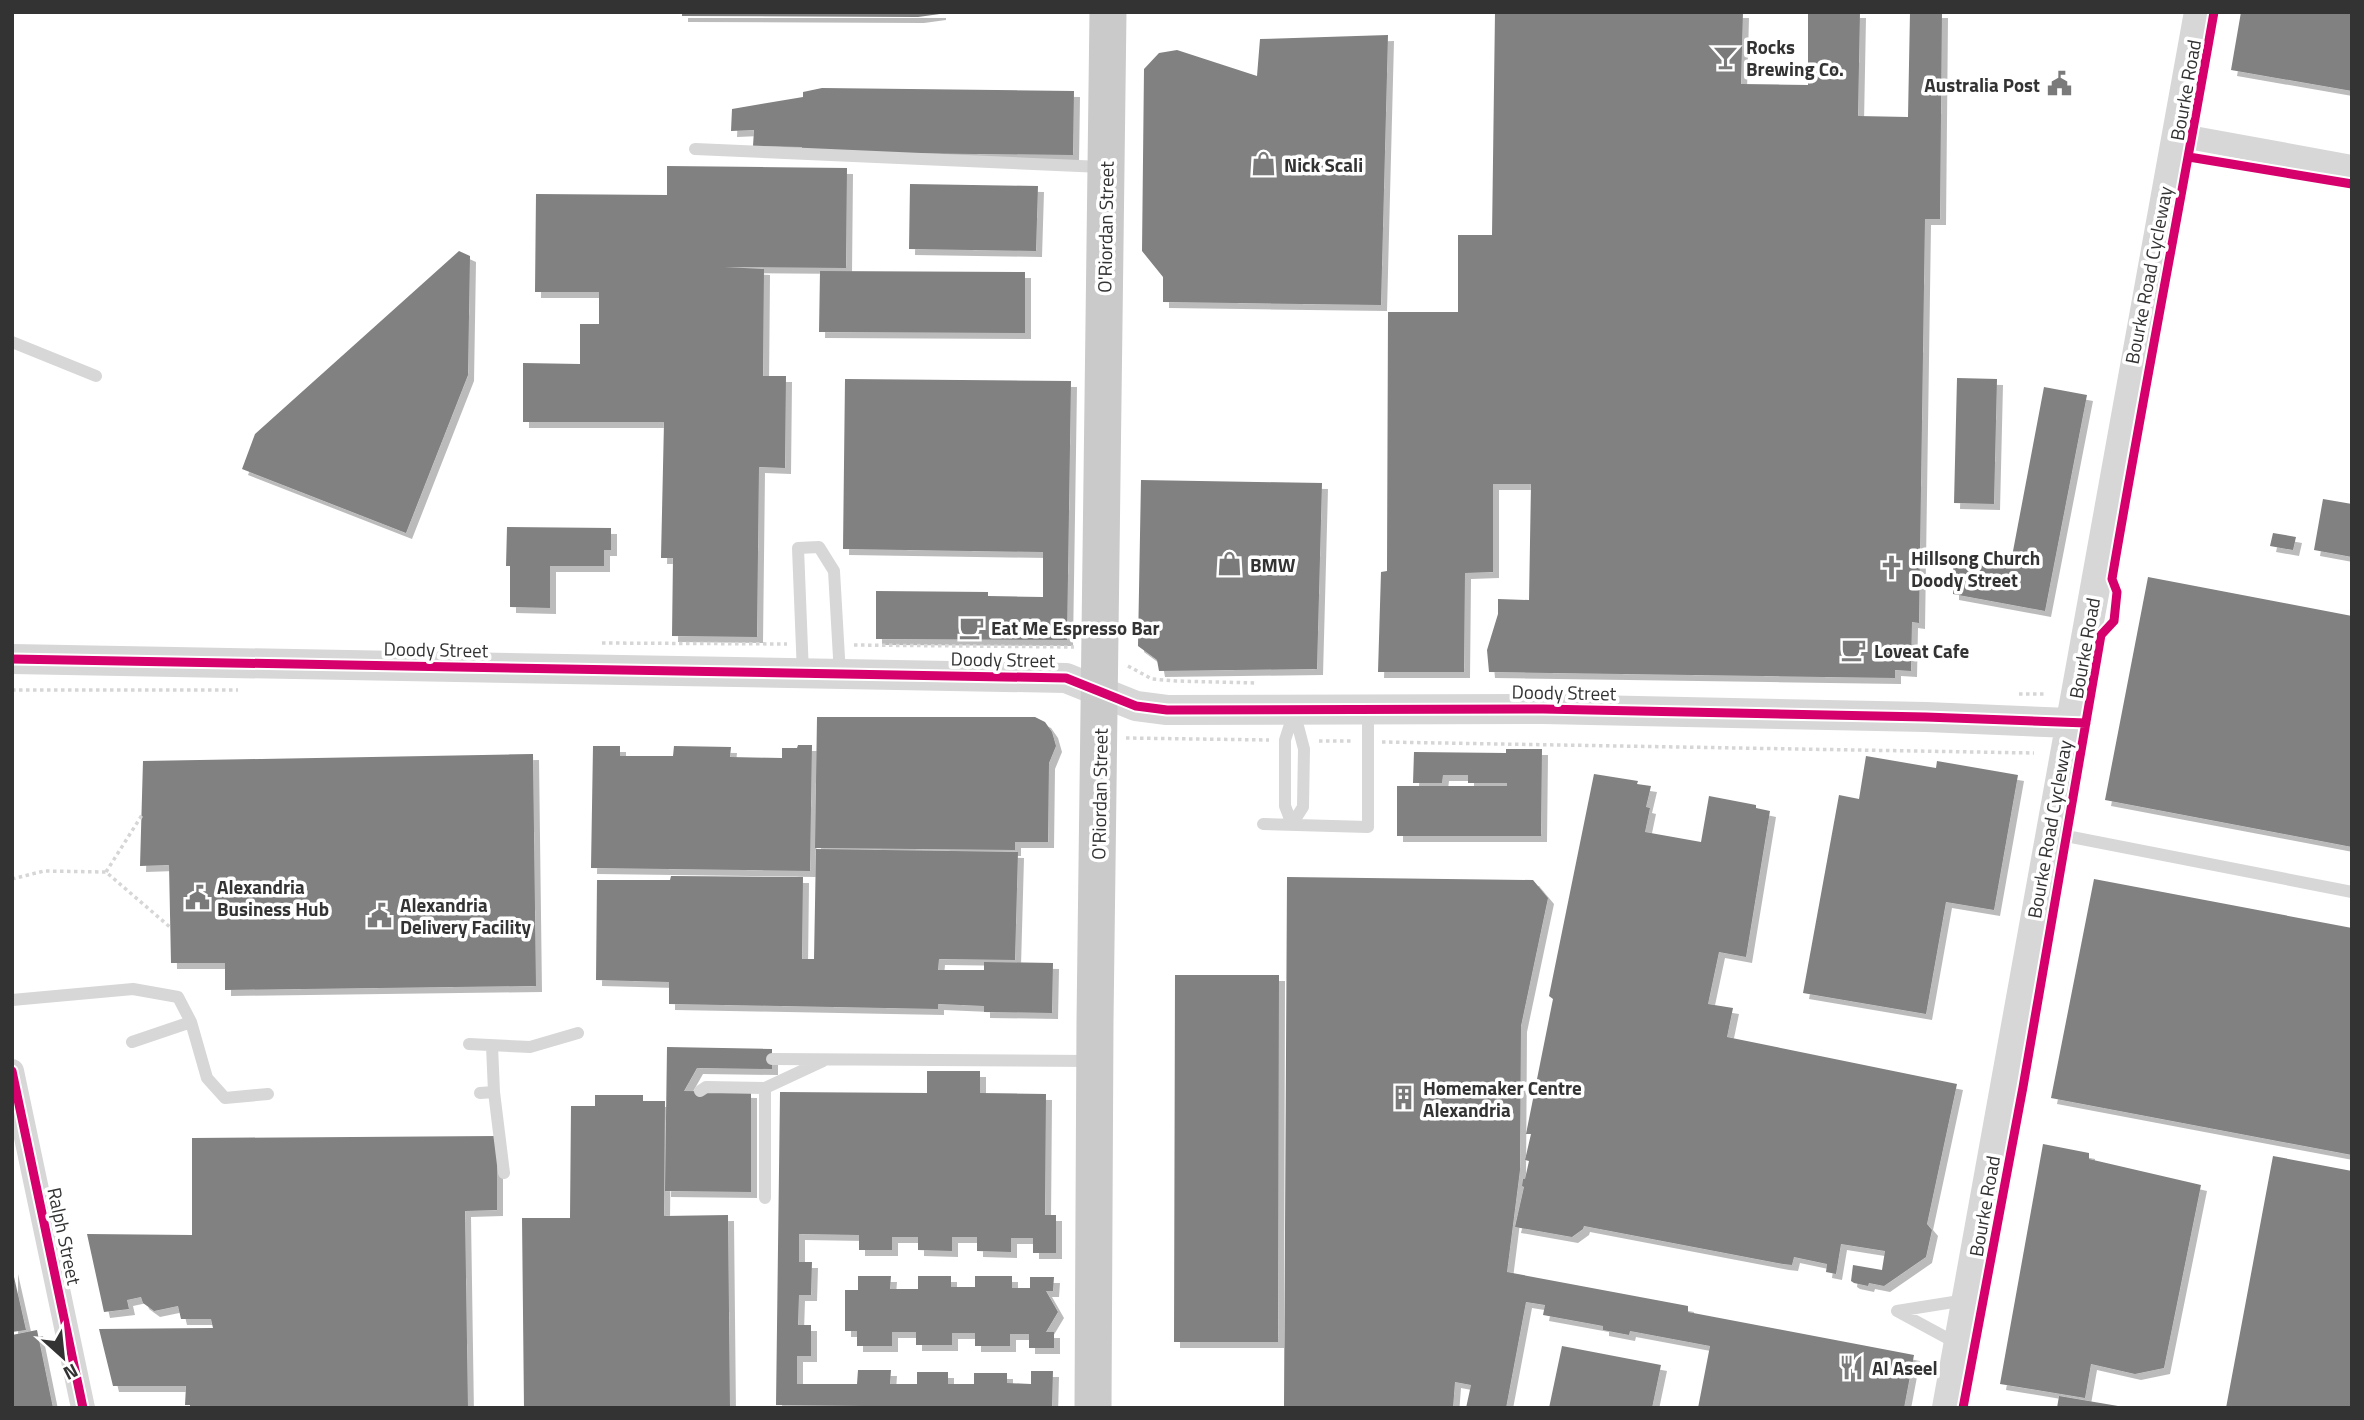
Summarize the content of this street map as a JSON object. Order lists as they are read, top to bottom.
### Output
{
  "streets": {
    "main road": ["O'Riordan Street"],
    "street": ["Bourke Road", "Doody Street", "Ralph Street"],
    "cycle path": ["Bourke Road Cycleway"]
  },
  "crossings": [
    ["Bourke Road", "Doody Street"],
    ["O'Riordan Street", "Doody Street"]
  ],
  "places": {
    "bar": ["Rocks Brewing Co."],
    "public building": ["Australia Post", "Alexandria Business Hub", "Alexandria Delivery Facility"],
    "shop": ["Nick Scali", "BMW"],
    "church": ["Hillsong Church Doody Street"],
    "cafe": ["Eat Me Espresso Bar", "Loveat Cafe"],
    "building": ["Homemaker Centre Alexandria"],
    "restaurant": ["Al Aseel"]
  },
  "north": "bottom right"
}
